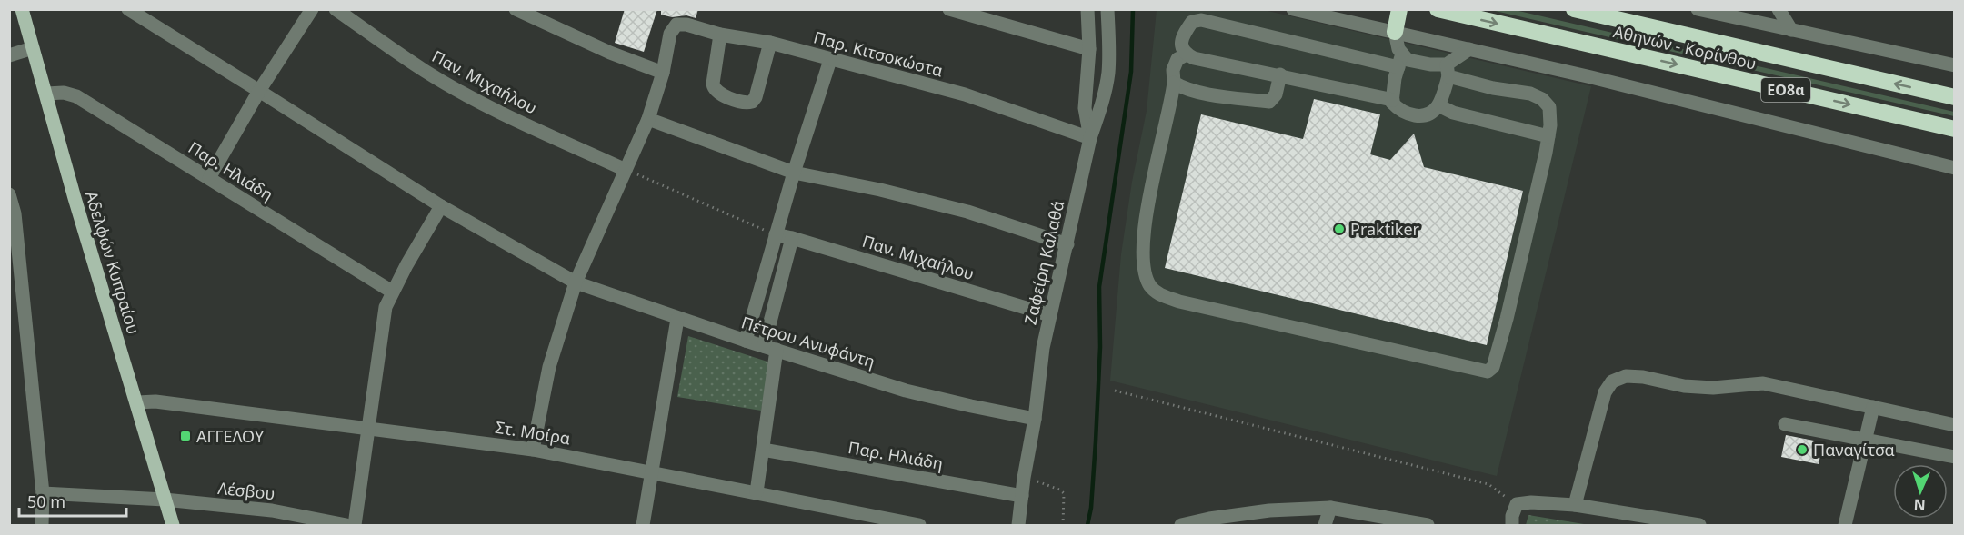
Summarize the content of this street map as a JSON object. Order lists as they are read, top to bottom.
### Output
{
  "streets": {
    "highway": ["Αθηνών - Κορίνθου", "ΕΟ8α"],
    "main road": ["Αδελφών Κυπραίου"],
    "street": [
      "Παρ. Κιτσοκώστα",
      "Παν. Μιχαήλου",
      "Παρ. Ηλιάδη",
      "Ζαφείρη Καλαθά",
      "Πέτρου Ανυφάντη",
      "Στ. Μοίρα",
      "Λέσβου"
    ]
  },
  "crossings": [
    ["Παρ. Κιτσοκώστα", "Ζαφείρη Καλαθά"],
    ["Παν. Μιχαήλου", "Ζαφείρη Καλαθά"],
    ["Παρ. Ηλιάδη", "Αδελφών Κυπραίου"],
    ["Παρ. Ηλιάδη", "Ζαφείρη Καλαθά"],
    ["Αδελφών Κυπραίου", "Στ. Μοίρα"],
    ["Αδελφών Κυπραίου", "Λέσβου"],
    ["Ζαφείρη Καλαθά", "Πέτρου Ανυφάντη"]
  ],
  "places": {
    "other": ["Praktiker", "Παναγίτσα"],
    "transit": ["ΑΓΓΕΛΟΥ"]
  },
  "scale_bar": "50 m",
  "north": "bottom"
}
